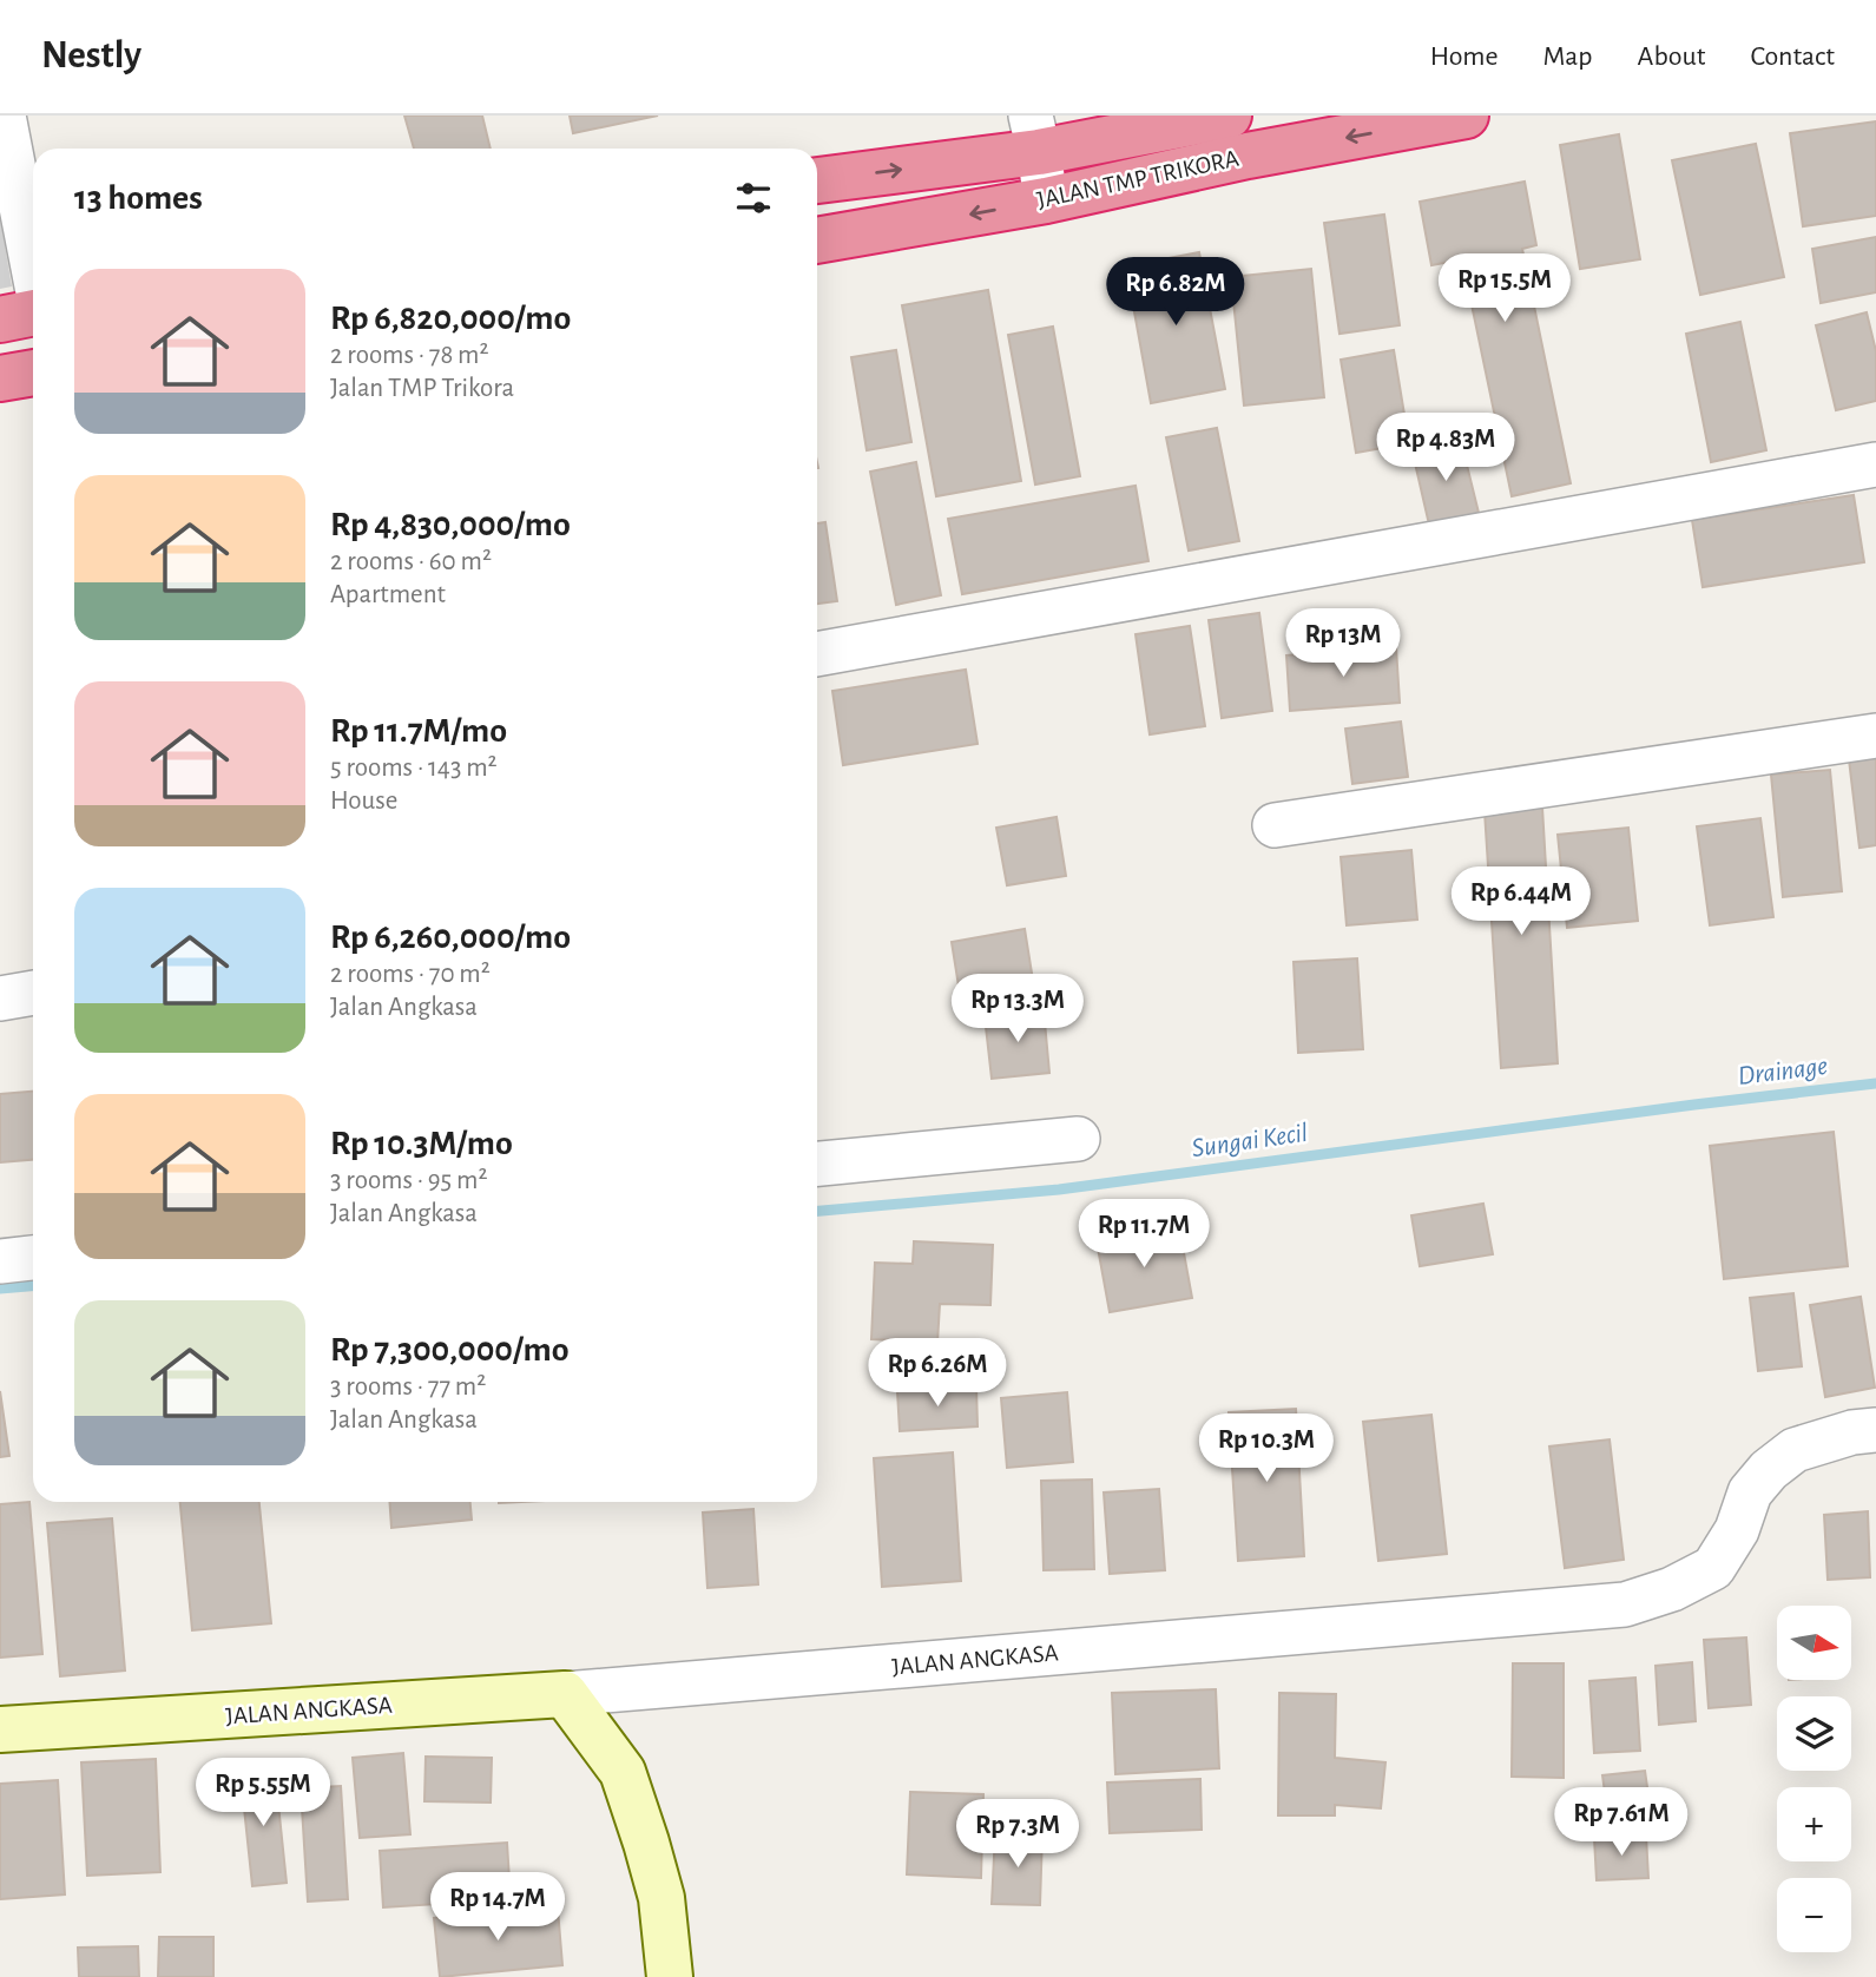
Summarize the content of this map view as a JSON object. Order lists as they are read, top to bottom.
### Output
{
  "streets": {
    "highway": ["JALAN TMP TRIKORA"],
    "street": ["JALAN ANGKASA"]
  },
  "water": ["Drainage", "Sungai Kecil"],
  "north": "right",
  "page": {
    "header": "Nestly",
    "nav": [
      "Home",
      "Map",
      "About",
      "Contact"
    ],
    "heading": "13 homes",
    "list": [
      {
        "name": "Rp 6,820,000/mo",
        "note": "2 rooms · 78 m² · Jalan TMP Trikora"
      },
      {
        "name": "Rp 4,830,000/mo",
        "note": "2 rooms · 60 m² · Apartment"
      },
      {
        "name": "Rp 11.7M/mo",
        "note": "5 rooms · 143 m² · House"
      },
      {
        "name": "Rp 6,260,000/mo",
        "note": "2 rooms · 70 m² · Jalan Angkasa"
      },
      {
        "name": "Rp 10.3M/mo",
        "note": "3 rooms · 95 m² · Jalan Angkasa"
      },
      {
        "name": "Rp 7,300,000/mo",
        "note": "3 rooms · 77 m² · Jalan Angkasa"
      }
    ],
    "price": [
      "Rp 15.5M",
      "Rp 6.82M",
      "Rp 4.83M",
      "Rp 13M",
      "Rp 6.44M",
      "Rp 13.3M",
      "Rp 11.7M",
      "Rp 6.26M",
      "Rp 10.3M",
      "Rp 5.55M",
      "Rp 7.61M",
      "Rp 7.3M",
      "Rp 14.7M"
    ],
    "map_buttons": ["+", "−"]
  }
}
